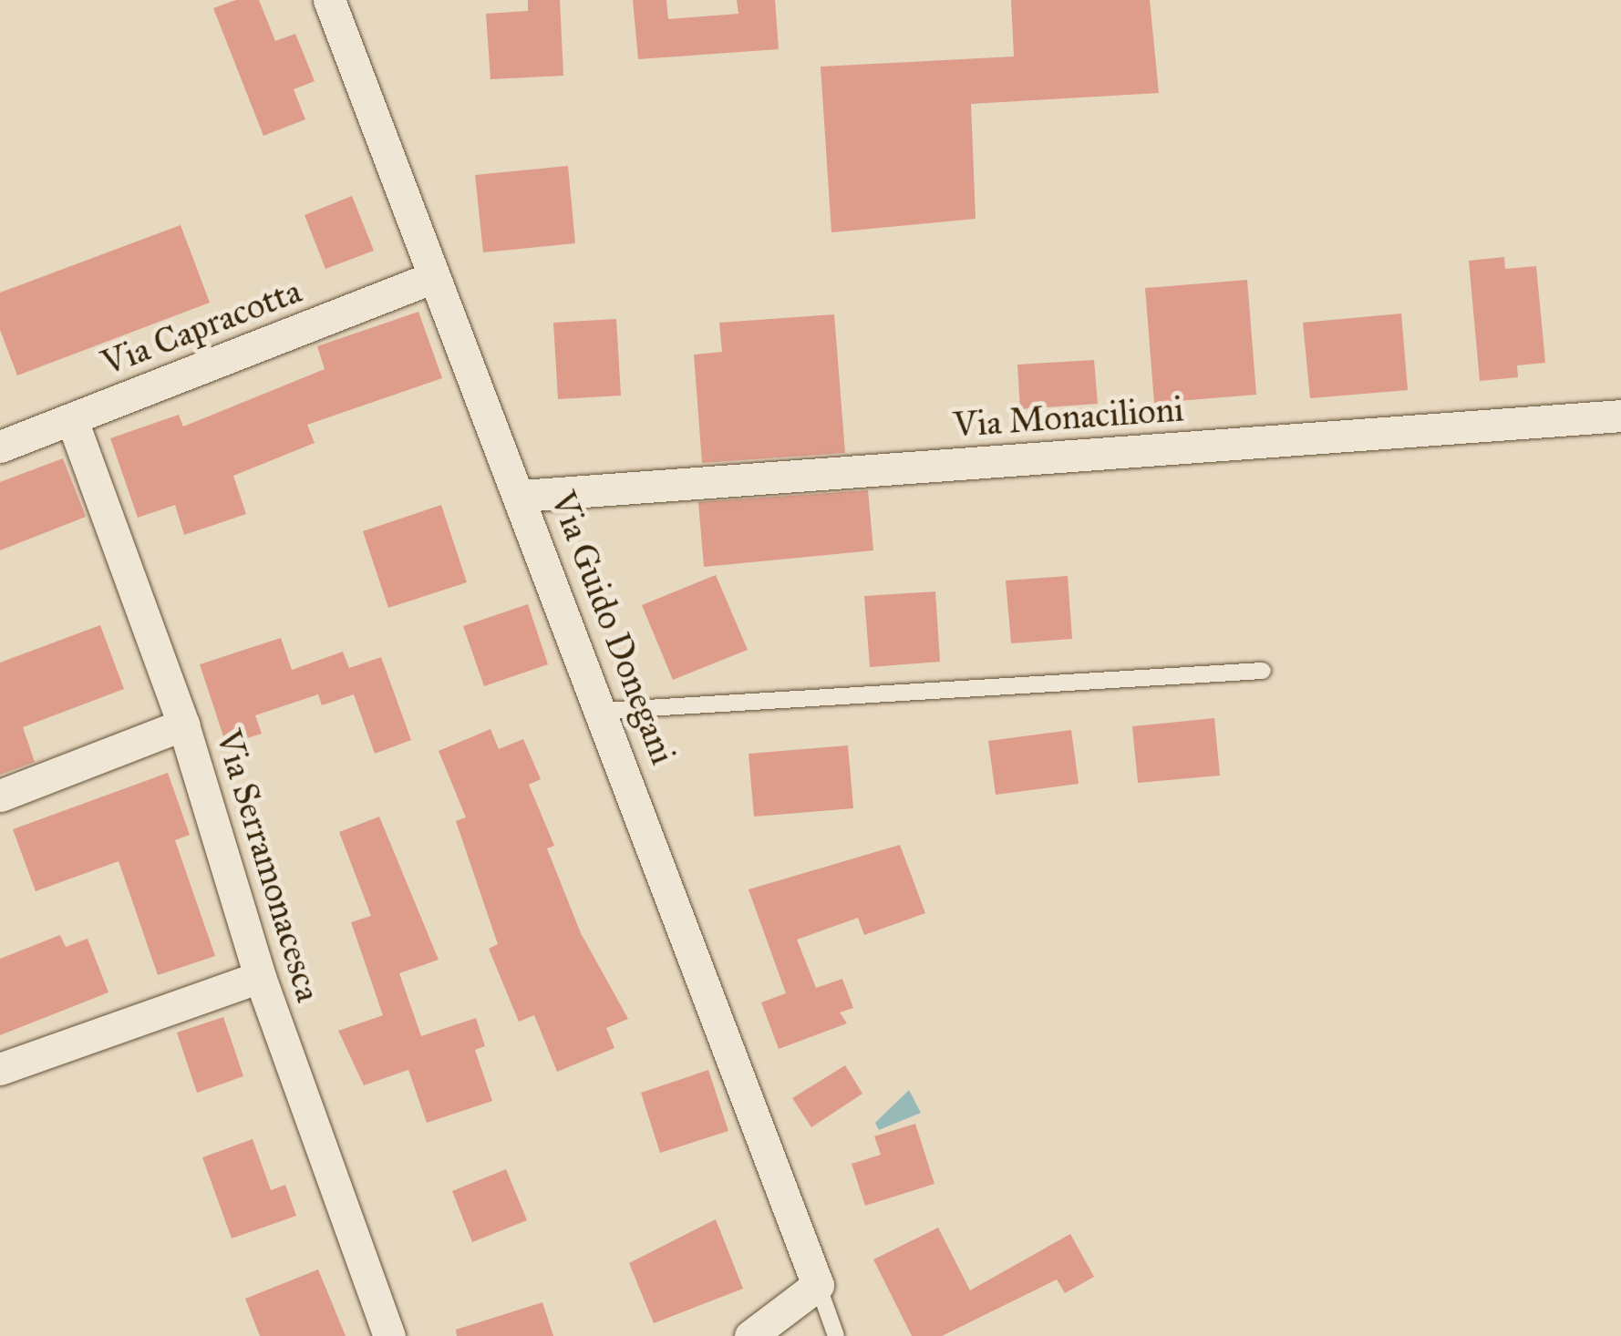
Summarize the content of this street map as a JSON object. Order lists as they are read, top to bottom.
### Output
{
  "streets": {
    "street": [
      "Via Capracotta",
      "Via Monacilioni",
      "Via Guido Donegani",
      "Via Serramonacesca"
    ]
  },
  "crossings": [
    ["Via Capracotta", "Via Guido Donegani"],
    ["Via Capracotta", "Via Serramonacesca"],
    ["Via Monacilioni", "Via Guido Donegani"]
  ]
}
